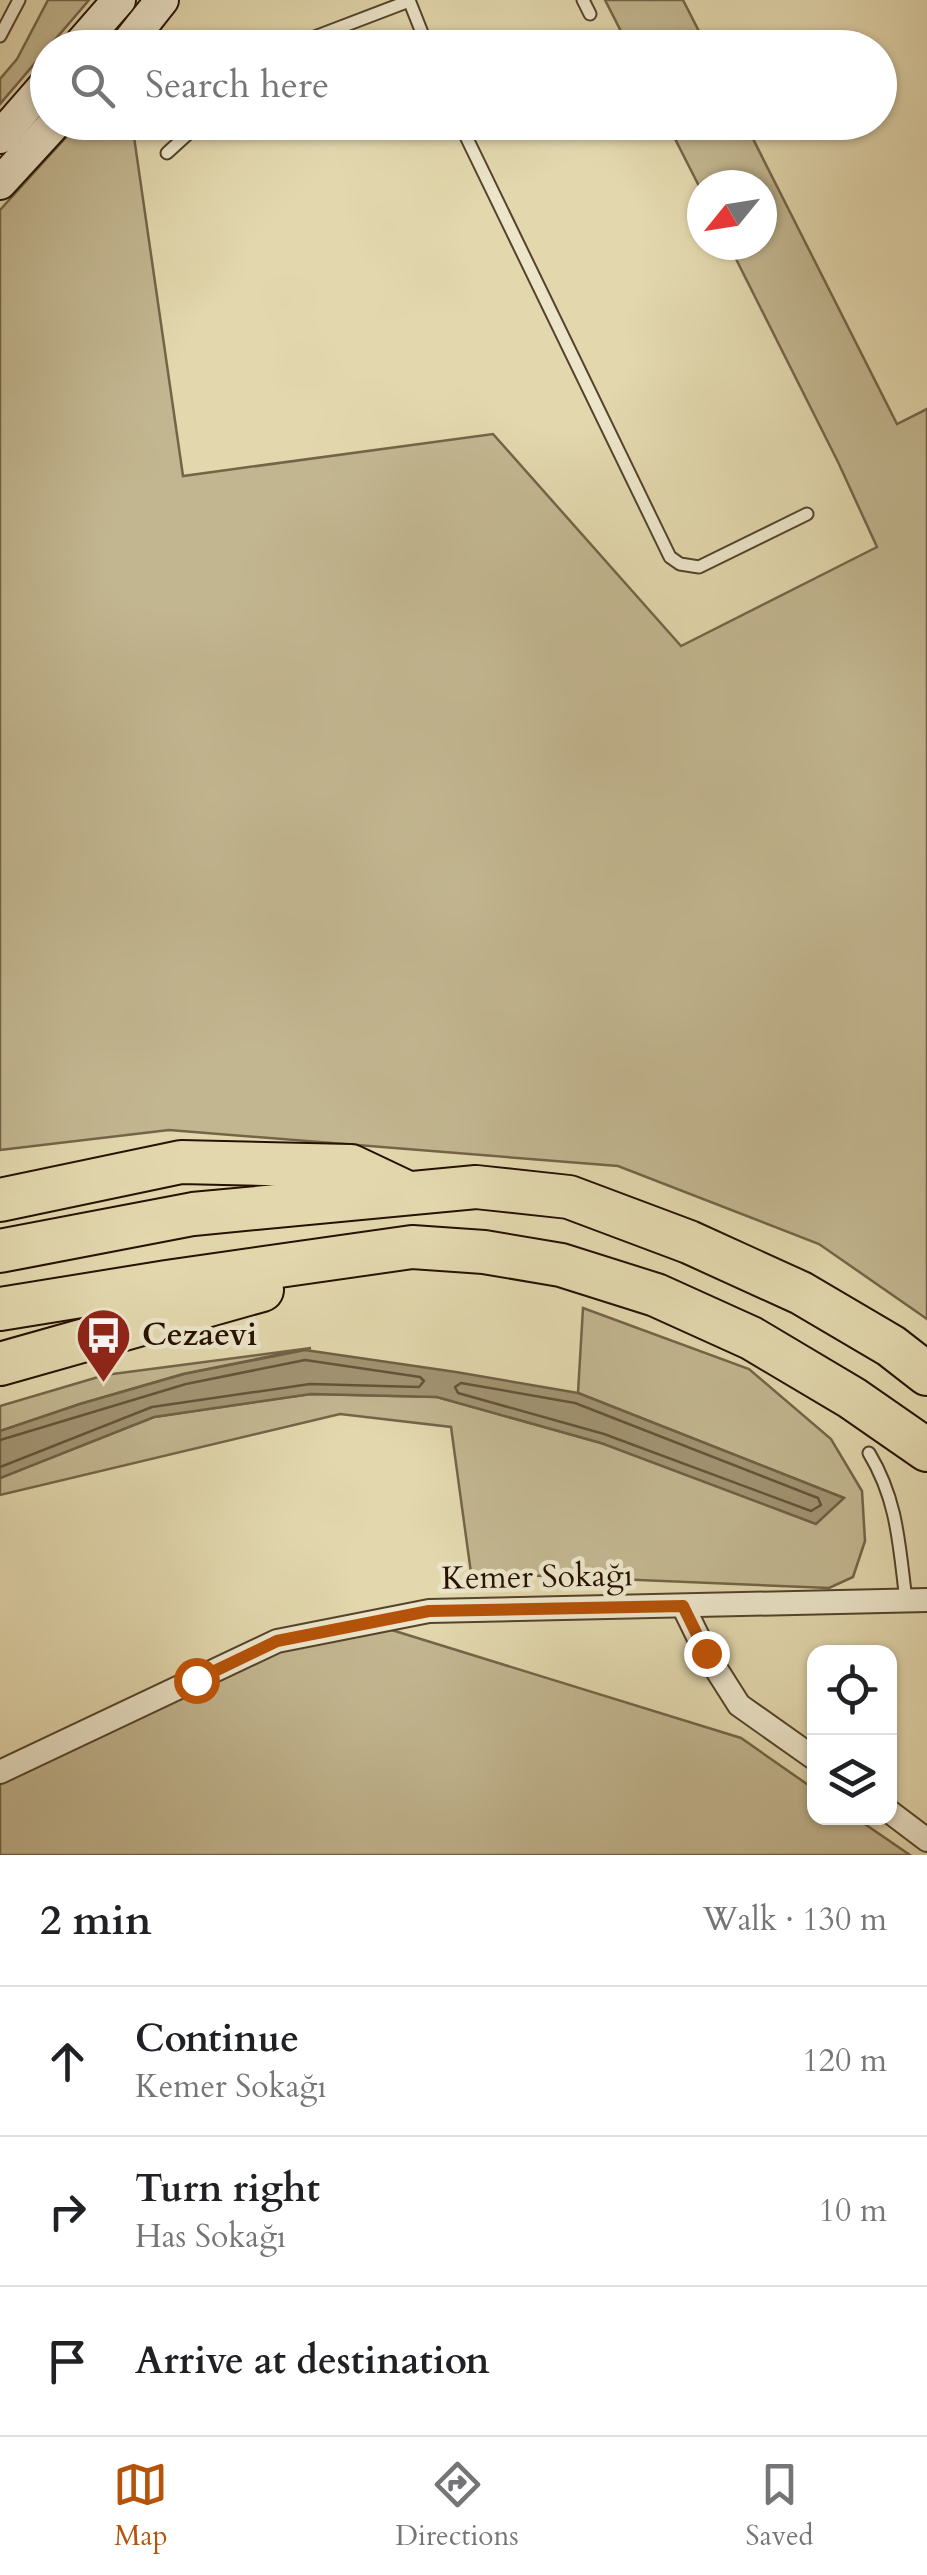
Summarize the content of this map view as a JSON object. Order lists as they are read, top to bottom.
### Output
{
  "streets": {
    "street": ["Kemer Sokağı"]
  },
  "places": {
    "bus stop": ["Cezaevi"]
  },
  "north": "bottom left",
  "page": {
    "search": "Search here",
    "heading": ["2 min", "Walk · 130 m"],
    "list": [
      ["Continue", "Kemer Sokağı", "120 m"],
      ["Turn right", "Has Sokağı", "10 m"],
      "Arrive at destination"
    ],
    "nav": ["Map", "Directions", "Saved"]
  }
}
